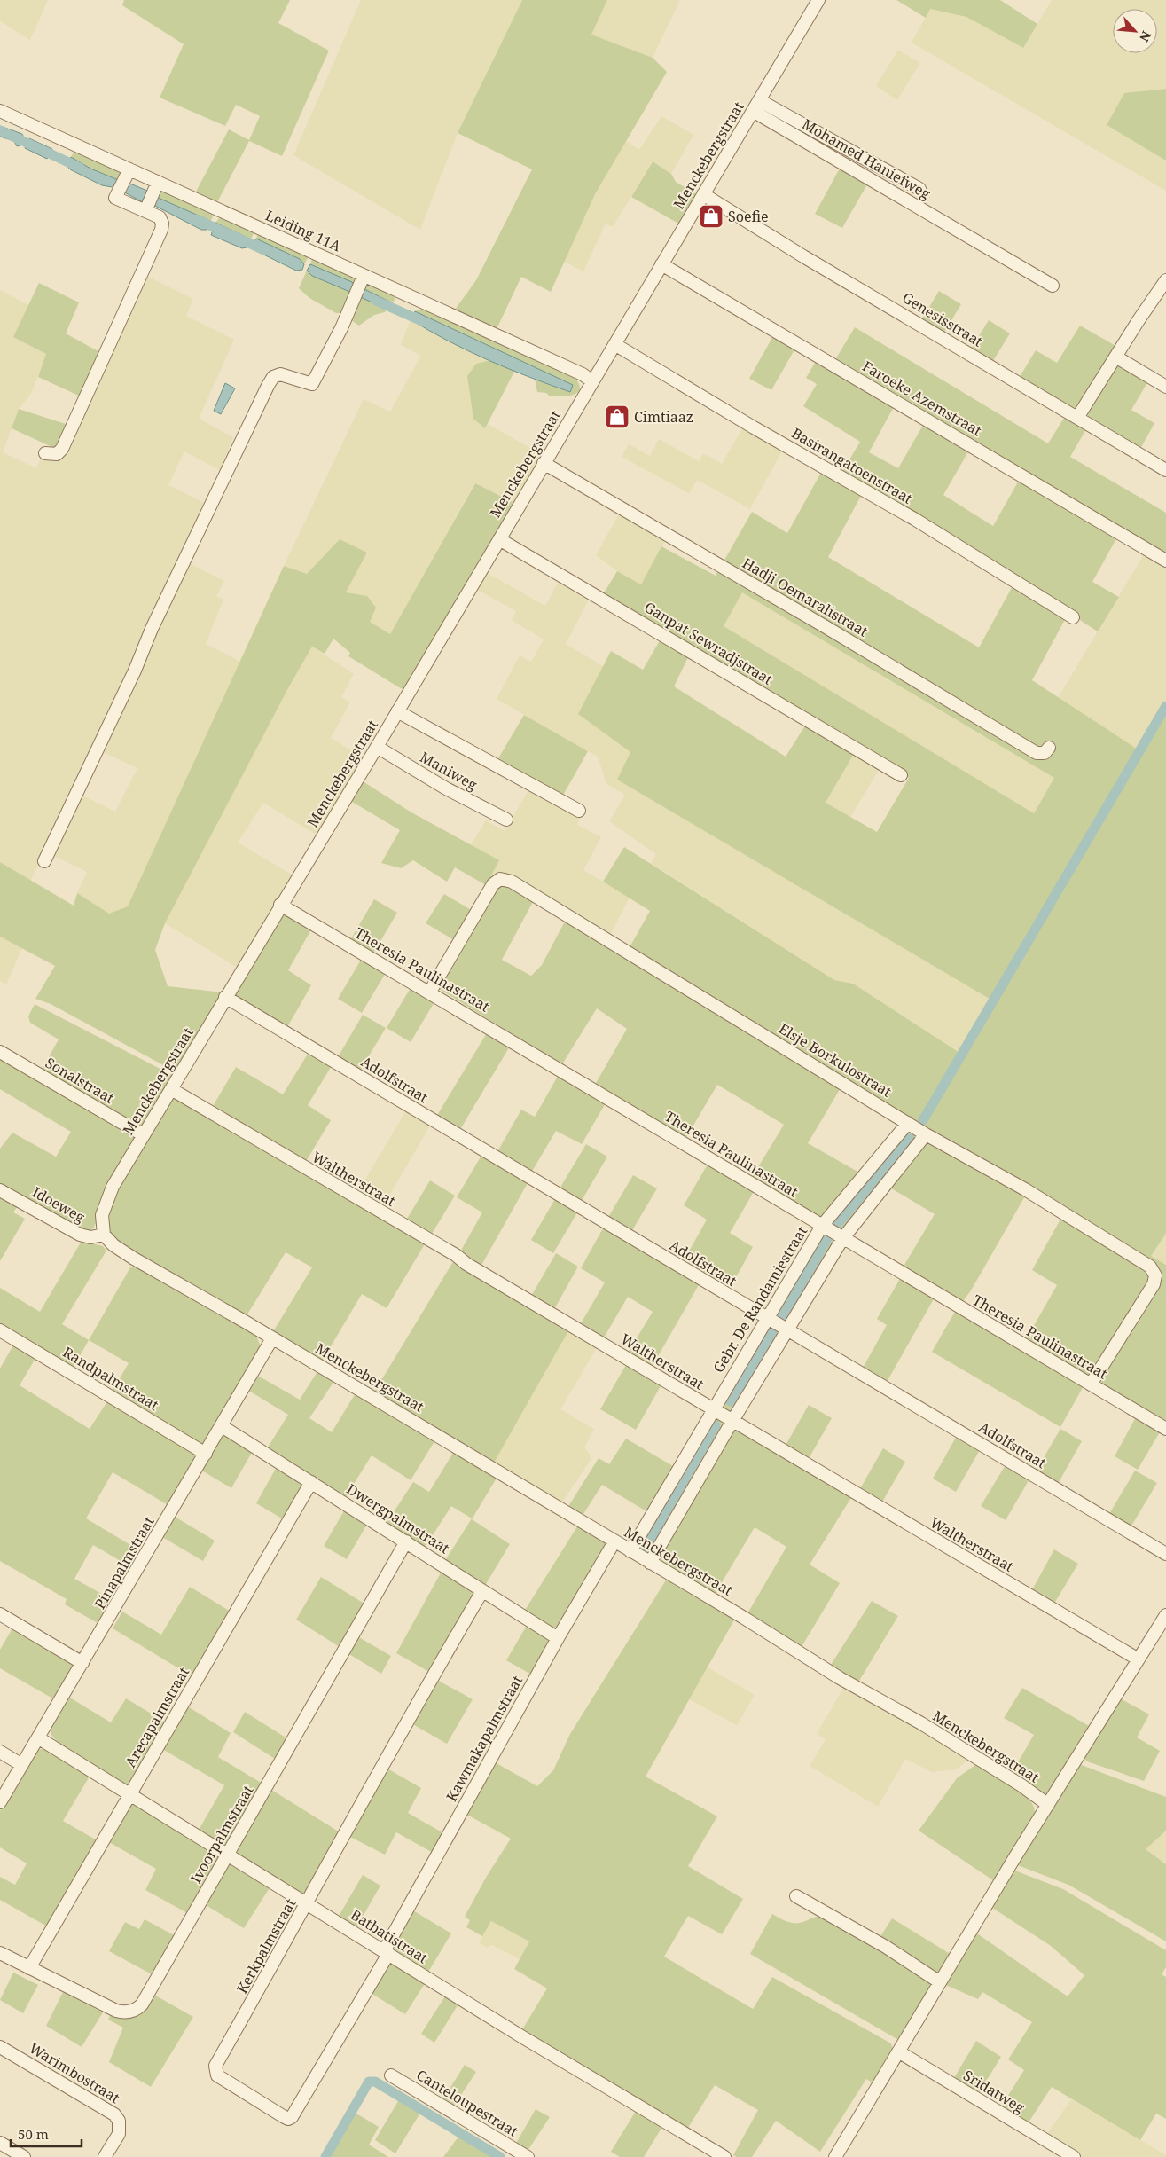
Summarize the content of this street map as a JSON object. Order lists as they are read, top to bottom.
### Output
{
  "streets": {
    "street": [
      "Menckebergstraat",
      "Mohamed Haniefweg",
      "Leiding 11A",
      "Genesisstraat",
      "Faroeke Azemstraat",
      "Basirangatoenstraat",
      "Hadji Oemaralistraat",
      "Ganpat Sewradjstraat",
      "Maniweg",
      "Theresia Paulinastraat",
      "Elsje Borkulostraat",
      "Adolfstraat",
      "Sonalstraat",
      "Waltherstraat",
      "Idoeweg",
      "Gebr. De Randamiestraat",
      "Randpalmstraat",
      "Dwergpalmstraat",
      "Pinapalmstraat",
      "Arecapalmstraat",
      "Kawmakapalmstraat",
      "Ivoorpalmstraat",
      "Batbatistraat",
      "Kerkpalmstraat",
      "Warimbostraat",
      "Sridatweg",
      "Canteloupestraat"
    ]
  },
  "crossings": [
    ["Menckebergstraat", "Mohamed Haniefweg"],
    ["Menckebergstraat", "Leiding 11A"],
    ["Menckebergstraat", "Genesisstraat"],
    ["Menckebergstraat", "Faroeke Azemstraat"],
    ["Menckebergstraat", "Basirangatoenstraat"],
    ["Menckebergstraat", "Hadji Oemaralistraat"],
    ["Menckebergstraat", "Ganpat Sewradjstraat"],
    ["Menckebergstraat", "Maniweg"],
    ["Menckebergstraat", "Theresia Paulinastraat"],
    ["Menckebergstraat", "Adolfstraat"],
    ["Menckebergstraat", "Sonalstraat"],
    ["Menckebergstraat", "Waltherstraat"],
    ["Menckebergstraat", "Idoeweg"],
    ["Menckebergstraat", "Gebr. De Randamiestraat"],
    ["Menckebergstraat", "Pinapalmstraat"],
    ["Menckebergstraat", "Kawmakapalmstraat"],
    ["Theresia Paulinastraat", "Elsje Borkulostraat"],
    ["Theresia Paulinastraat", "Gebr. De Randamiestraat"],
    ["Elsje Borkulostraat", "Gebr. De Randamiestraat"],
    ["Adolfstraat", "Gebr. De Randamiestraat"],
    ["Waltherstraat", "Gebr. De Randamiestraat"],
    ["Randpalmstraat", "Pinapalmstraat"],
    ["Dwergpalmstraat", "Pinapalmstraat"],
    ["Dwergpalmstraat", "Arecapalmstraat"],
    ["Dwergpalmstraat", "Kawmakapalmstraat"],
    ["Dwergpalmstraat", "Ivoorpalmstraat"],
    ["Dwergpalmstraat", "Kerkpalmstraat"],
    ["Pinapalmstraat", "Batbatistraat"],
    ["Arecapalmstraat", "Ivoorpalmstraat"],
    ["Arecapalmstraat", "Batbatistraat"],
    ["Kawmakapalmstraat", "Batbatistraat"],
    ["Kawmakapalmstraat", "Kerkpalmstraat"],
    ["Ivoorpalmstraat", "Batbatistraat"],
    ["Batbatistraat", "Kerkpalmstraat"]
  ],
  "places": {
    "shop": ["Soefie", "Cimtiaaz"]
  },
  "scale_bar": "50 m",
  "north": "bottom right"
}
